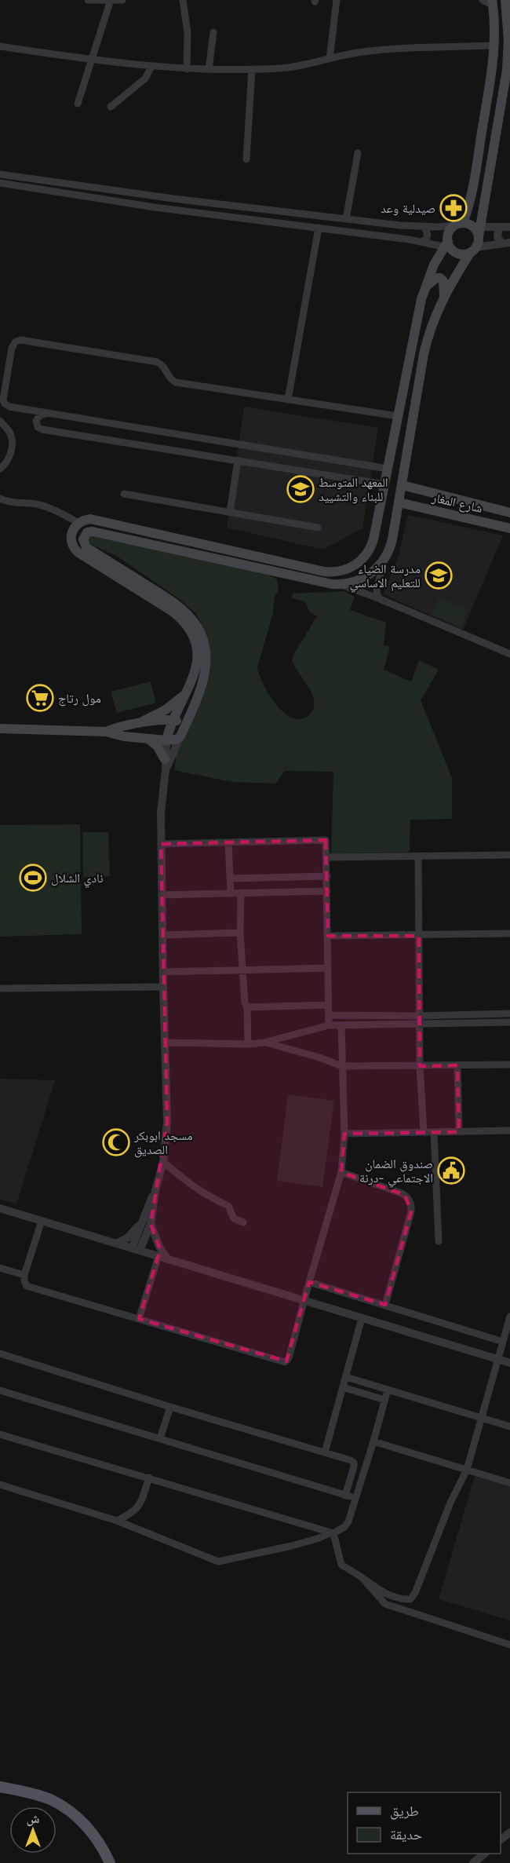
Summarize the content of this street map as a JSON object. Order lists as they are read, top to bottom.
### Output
{
  "streets": {
    "main road": ["شارع المغار"]
  },
  "places": {
    "pharmacy": ["صيدلية وعد"],
    "school or university": ["المعهد المتوسط للبناء والتشييد", "مدرسة الضياء للتعليم الاساسي"],
    "supermarket": ["مول رتاج"],
    "sports": ["نادي الشلال"],
    "mosque": ["مسجد ابوبكر الصديق"],
    "public building": ["صندوق الضمان الاجتماعي -درنة"]
  },
  "legend": ["طريق", "حديقة"],
  "north": "top"
}
